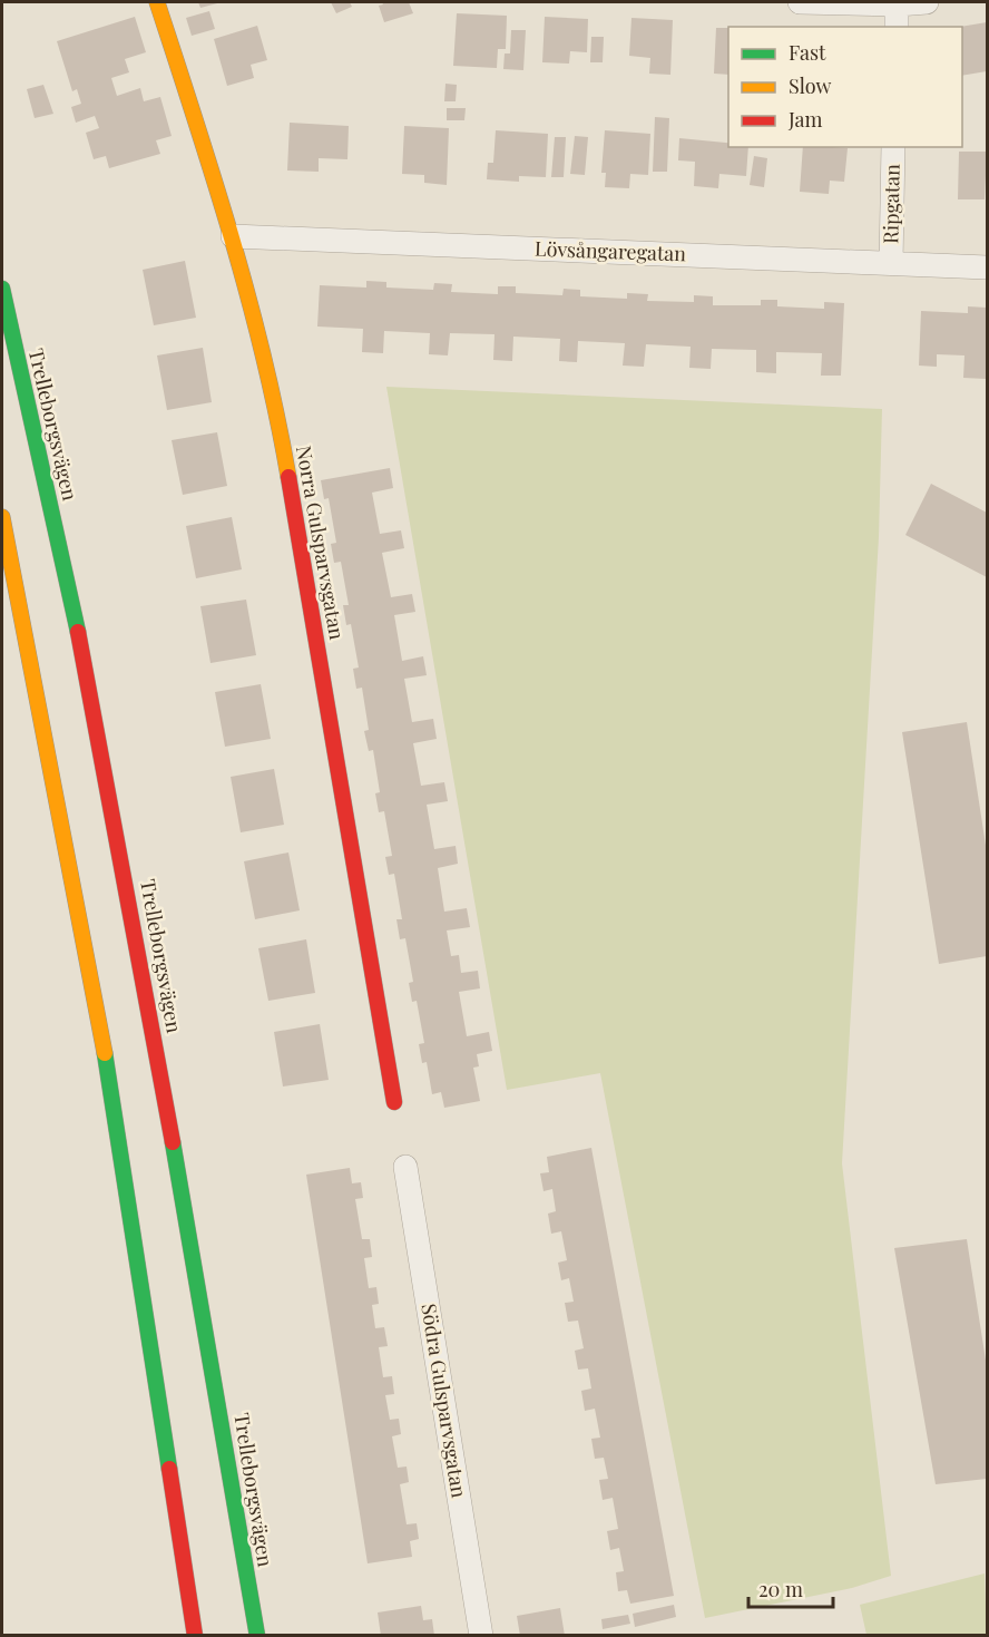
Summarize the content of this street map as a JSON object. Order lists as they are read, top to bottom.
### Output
{
  "streets": {
    "main road": ["Trelleborgsvägen", "Norra Gulsparvsgatan"],
    "street": ["Ripgatan", "Lövsångaregatan", "Södra Gulsparvsgatan"]
  },
  "crossings": [
    ["Ripgatan", "Lövsångaregatan"],
    ["Lövsångaregatan", "Norra Gulsparvsgatan"]
  ],
  "legend": ["Fast", "Slow", "Jam"],
  "scale_bar": "20 m"
}
